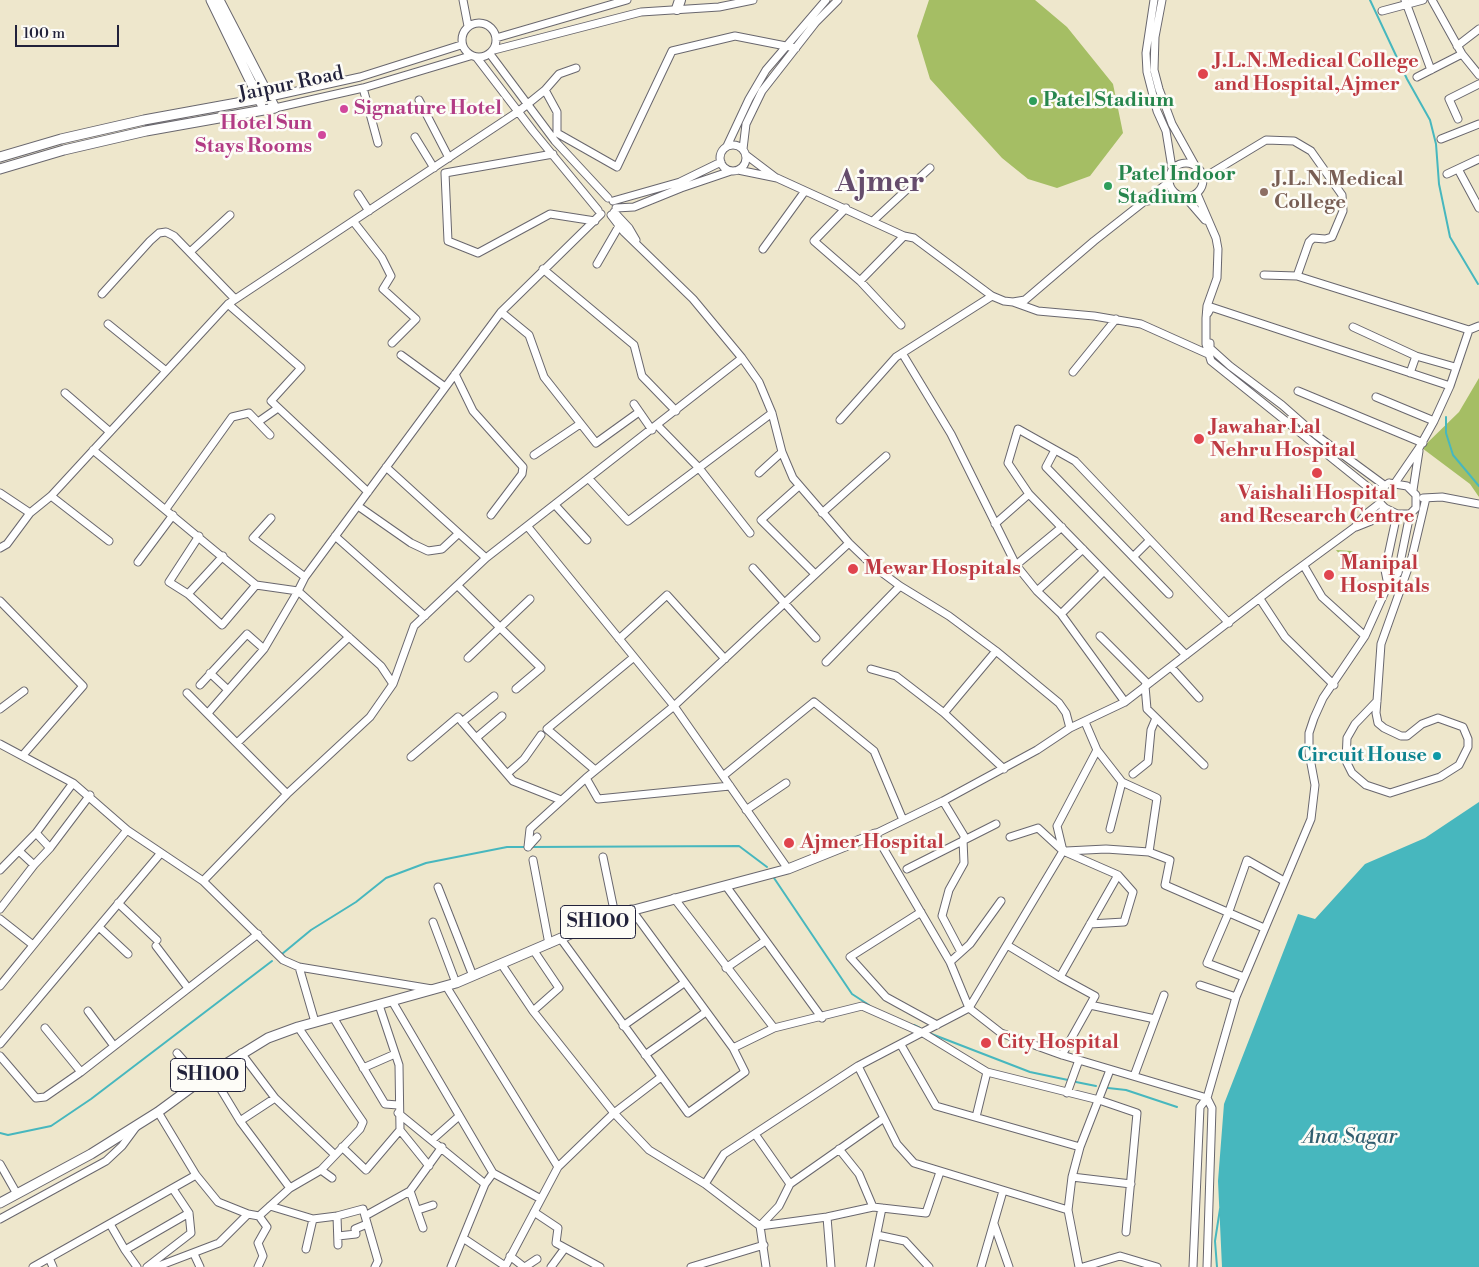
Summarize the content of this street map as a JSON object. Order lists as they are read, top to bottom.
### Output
{
  "streets": {
    "main road": ["Jaipur Road", "SH100"]
  },
  "districts": ["Ajmer"],
  "water": ["Ana Sagar"],
  "places": [
    "J.L.N.Medical College and Hospital,Ajmer",
    "Patel Stadium",
    "Signature Hotel",
    "Hotel Sun Stays Rooms",
    "Patel Indoor Stadium",
    "J.L.N.Medical College",
    "Jawahar Lal Nehru Hospital",
    "Vaishali Hospital and Research Centre",
    "Mewar Hospitals",
    "Manipal Hospitals",
    "Circuit House",
    "Ajmer Hospital",
    "City Hospital"
  ],
  "scale_bar": "100 m"
}
